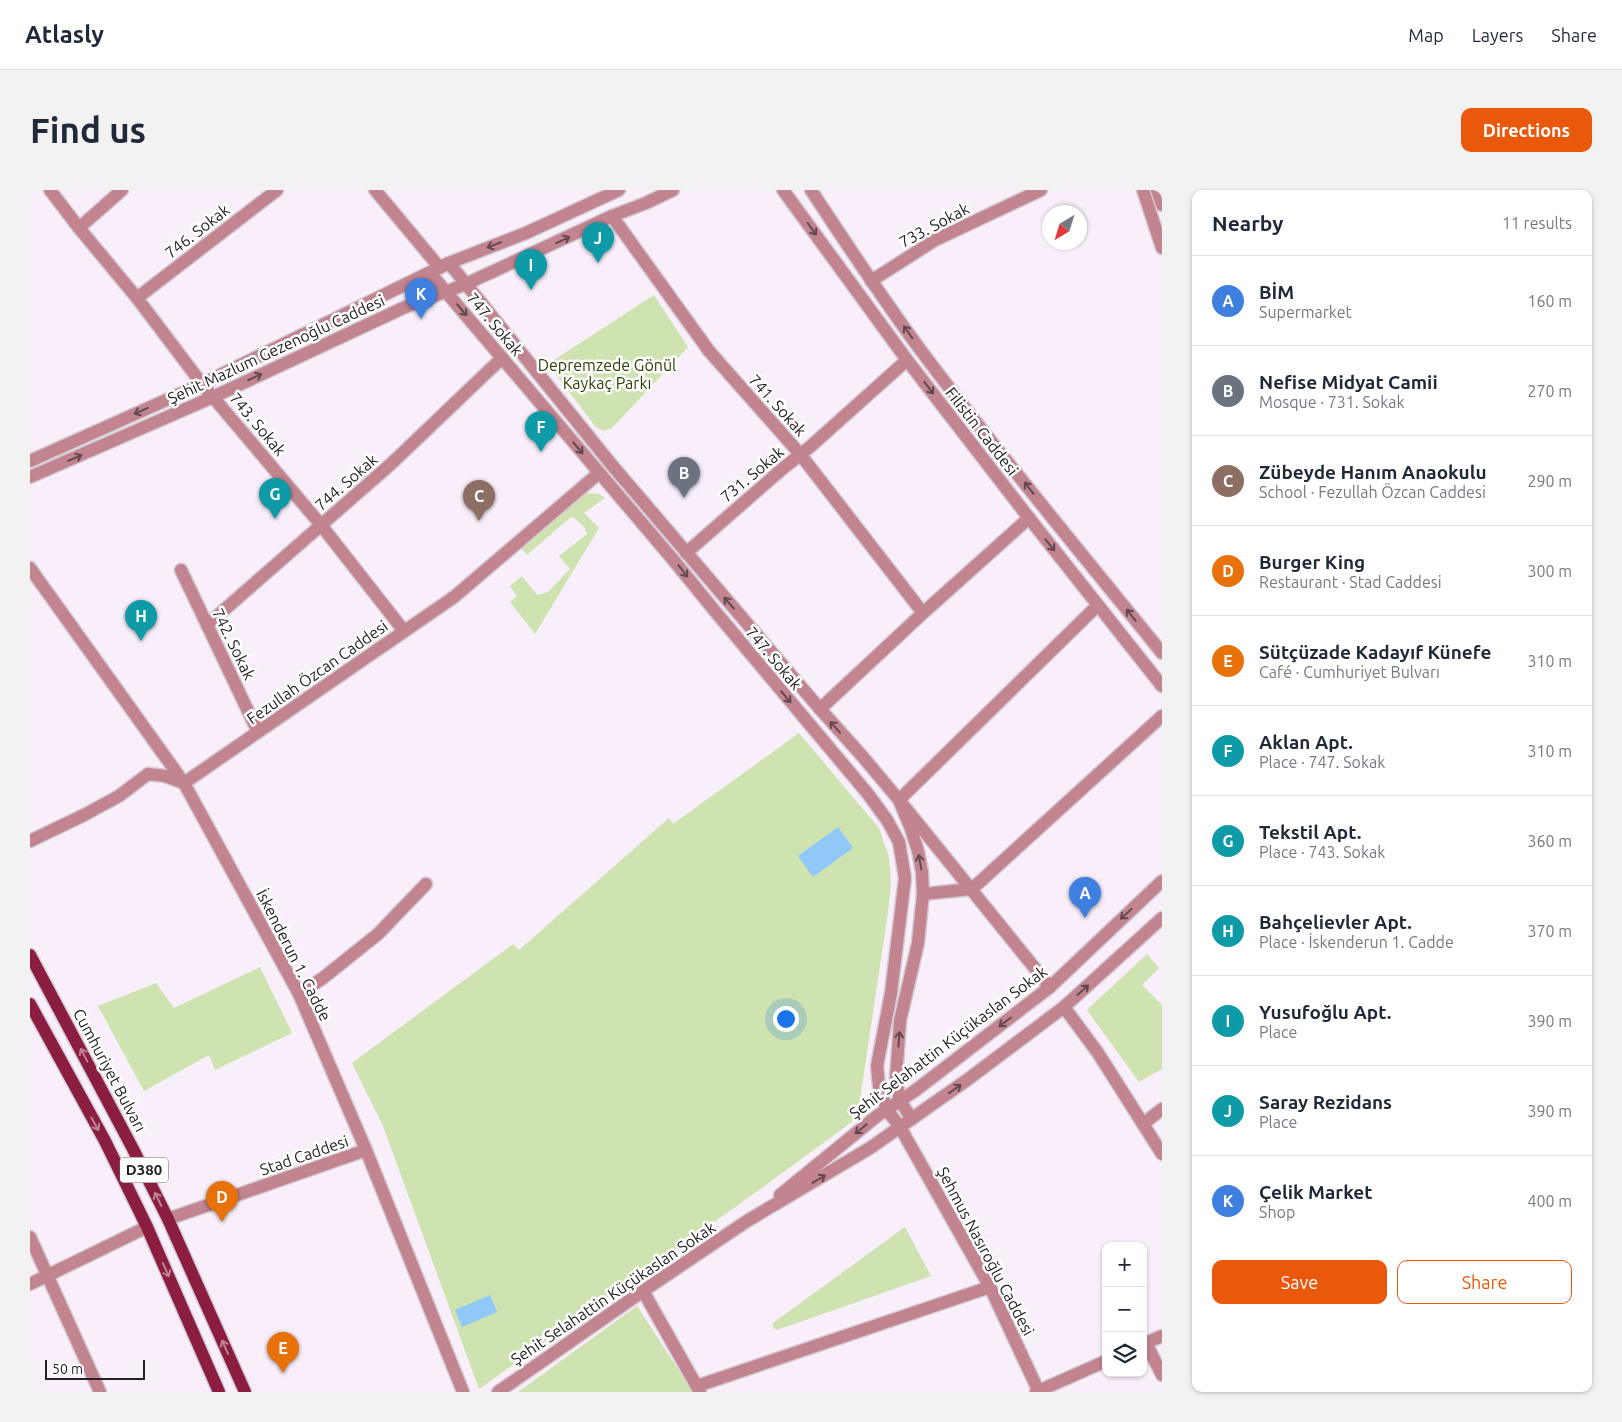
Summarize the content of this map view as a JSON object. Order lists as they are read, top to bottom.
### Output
{
  "streets": {
    "main road": ["Cumhuriyet Bulvarı", "D380"],
    "street": [
      "733. Sokak",
      "746. Sokak",
      "747. Sokak",
      "Şehit Mazlum Gezenoğlu Caddesi",
      "741. Sokak",
      "743. Sokak",
      "Filistin Caddesi",
      "731. Sokak",
      "744. Sokak",
      "742. Sokak",
      "Fezullah Özcan Caddesi",
      "İskenderun 1. Cadde",
      "Şehit Selahattin Küçükaslan Sokak",
      "Stad Caddesi",
      "Şehmus Nasıroğlu Caddesi"
    ]
  },
  "crossings": [
    ["733. Sokak", "Filistin Caddesi"],
    ["746. Sokak", "743. Sokak"],
    ["747. Sokak", "Şehit Mazlum Gezenoğlu Caddesi"],
    ["747. Sokak", "744. Sokak"],
    ["747. Sokak", "Fezullah Özcan Caddesi"],
    ["747. Sokak", "Şehit Selahattin Küçükaslan Sokak"],
    ["747. Sokak", "Şehmus Nasıroğlu Caddesi"],
    ["Şehit Mazlum Gezenoğlu Caddesi", "741. Sokak"],
    ["Şehit Mazlum Gezenoğlu Caddesi", "743. Sokak"],
    ["741. Sokak", "731. Sokak"],
    ["743. Sokak", "744. Sokak"],
    ["743. Sokak", "Fezullah Özcan Caddesi"],
    ["Filistin Caddesi", "731. Sokak"],
    ["744. Sokak", "742. Sokak"],
    ["742. Sokak", "Fezullah Özcan Caddesi"],
    ["Fezullah Özcan Caddesi", "İskenderun 1. Cadde"],
    ["İskenderun 1. Cadde", "Stad Caddesi"],
    ["Şehit Selahattin Küçükaslan Sokak", "Şehmus Nasıroğlu Caddesi"],
    ["Cumhuriyet Bulvarı", "Stad Caddesi"]
  ],
  "parks": ["Depremzede Gönül Kaykaç Parkı"],
  "scale_bar": "50 m",
  "north": "bottom left",
  "page": {
    "header": "Atlasly",
    "nav": ["Map", "Layers", "Share"],
    "buttons": [
      "Directions",
      ["Save", "Share"]
    ],
    "title": "Find us",
    "heading": ["Nearby", "11 results"],
    "pins": [
      "J",
      "I",
      "K",
      "F",
      "B",
      "G",
      "C",
      "H",
      "A",
      "D",
      "E"
    ],
    "list": [
      {
        "mark": "A",
        "name": "BİM",
        "note": "Supermarket",
        "value": "160 m"
      },
      {
        "mark": "B",
        "name": "Nefise Midyat Camii",
        "note": "Mosque · 731. Sokak",
        "value": "270 m"
      },
      {
        "mark": "C",
        "name": "Zübeyde Hanım Anaokulu",
        "note": "School · Fezullah Özcan Caddesi",
        "value": "290 m"
      },
      {
        "mark": "D",
        "name": "Burger King",
        "note": "Restaurant · Stad Caddesi",
        "value": "300 m"
      },
      {
        "mark": "E",
        "name": "Sütçüzade Kadayıf Künefe",
        "note": "Café · Cumhuriyet Bulvarı",
        "value": "310 m"
      },
      {
        "mark": "F",
        "name": "Aklan Apt.",
        "note": "Place · 747. Sokak",
        "value": "310 m"
      },
      {
        "mark": "G",
        "name": "Tekstil Apt.",
        "note": "Place · 743. Sokak",
        "value": "360 m"
      },
      {
        "mark": "H",
        "name": "Bahçelievler Apt.",
        "note": "Place · İskenderun 1. Cadde",
        "value": "370 m"
      },
      {
        "mark": "I",
        "name": "Yusufoğlu Apt.",
        "note": "Place",
        "value": "390 m"
      },
      {
        "mark": "J",
        "name": "Saray Rezidans",
        "note": "Place",
        "value": "390 m"
      },
      {
        "mark": "K",
        "name": "Çelik Market",
        "note": "Shop",
        "value": "400 m"
      }
    ],
    "map_buttons": ["+", "−"],
    "scale": "50 m"
  }
}
